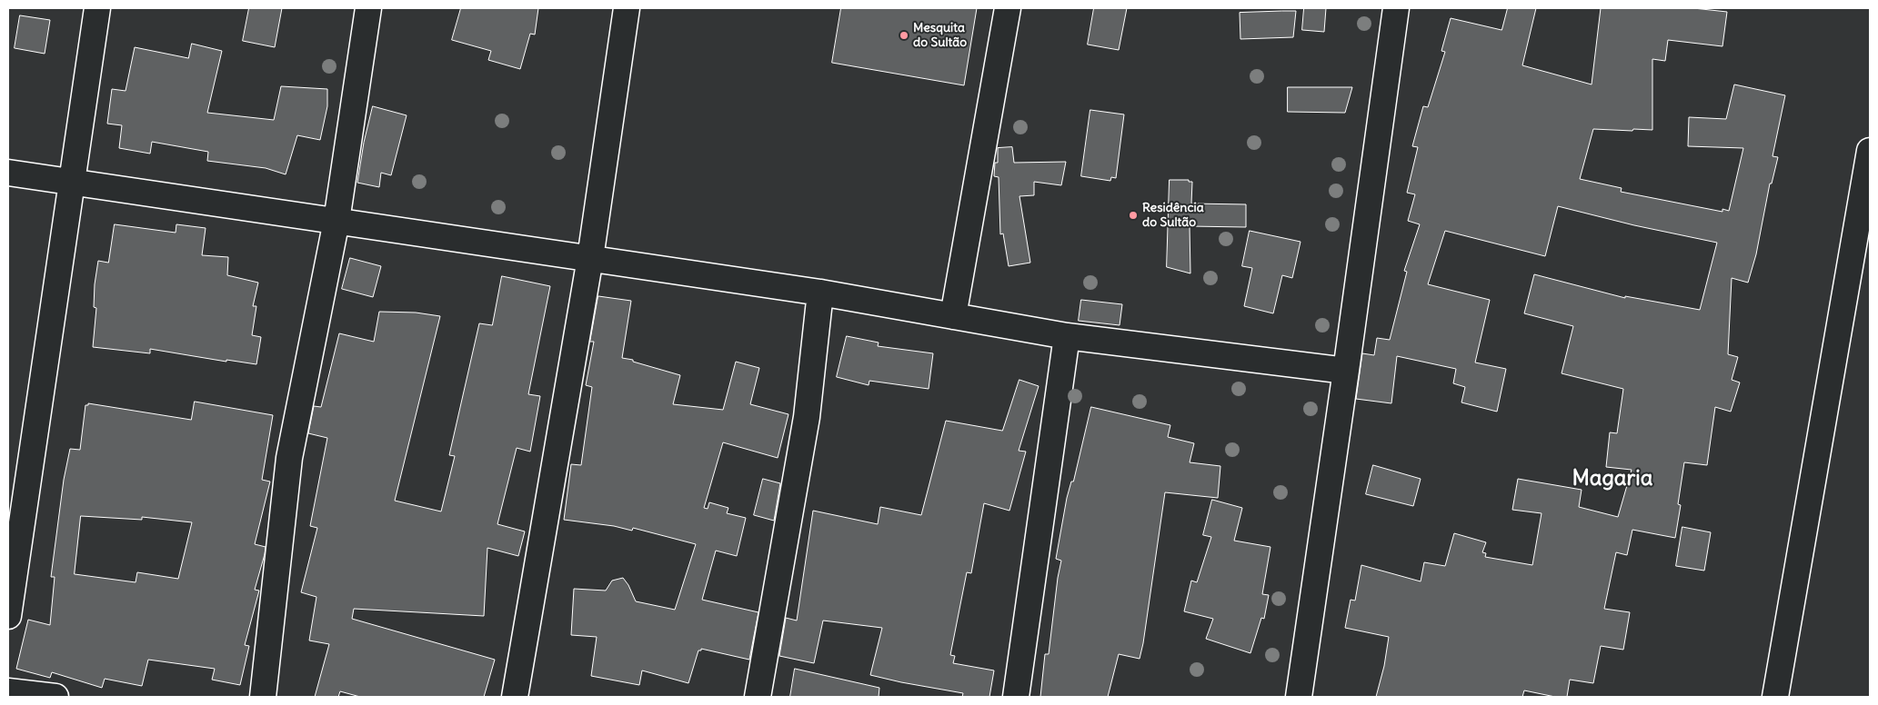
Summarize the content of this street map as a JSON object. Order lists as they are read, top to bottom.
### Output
{
  "districts": ["Magaria"],
  "places": ["Mesquita do Sultão", "Residência do Sultão"]
}
